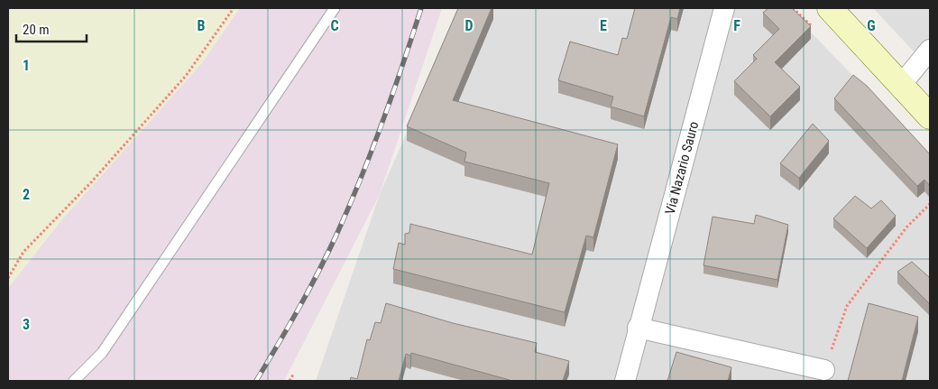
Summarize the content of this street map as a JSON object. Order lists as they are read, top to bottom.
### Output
{
  "streets": {
    "street": ["Via Nazario Sauro"]
  },
  "scale_bar": "20 m",
  "grid": {
    "columns": [
      "B",
      "C",
      "D",
      "E",
      "F",
      "G"
    ],
    "rows": ["1", "2", "3"]
  }
}
